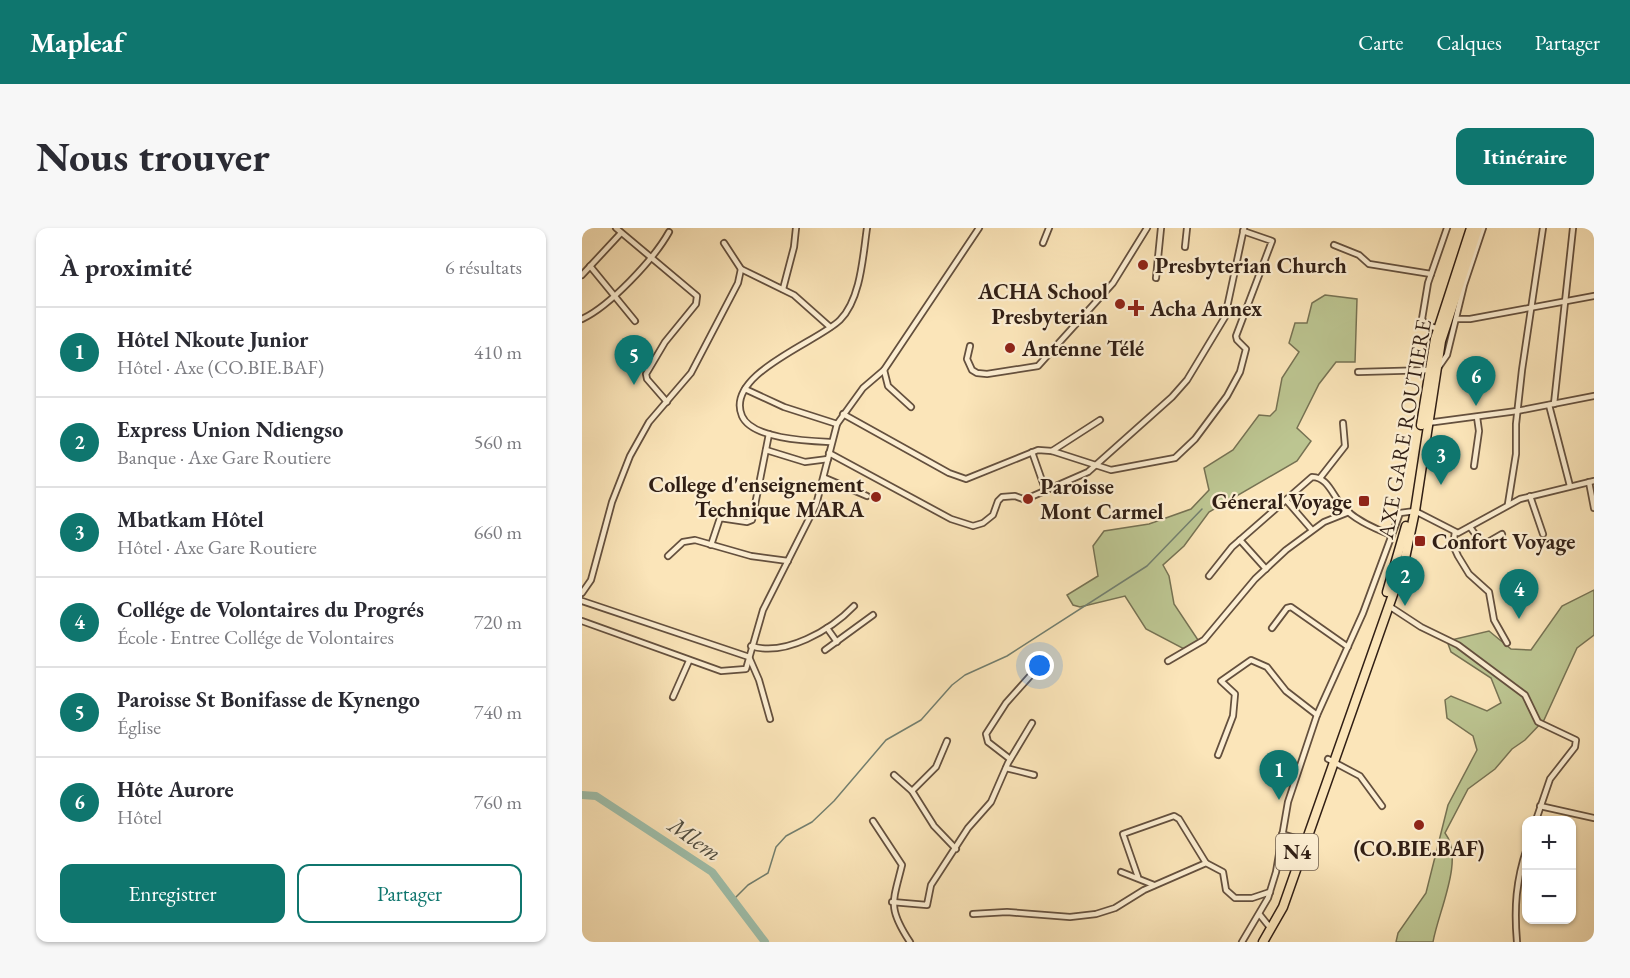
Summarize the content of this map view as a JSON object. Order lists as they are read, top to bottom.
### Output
{
  "streets": {
    "highway": ["AXE GARE ROUTIERE", "N4"]
  },
  "crossings": [
    ["AXE GARE ROUTIERE", "N4"]
  ],
  "water": ["Mlem"],
  "places": {
    "other": [
      "Presbyterian Church",
      "ACHA School Presbyterian",
      "Antenne Télé",
      "College d'enseignement Technique MARA",
      "Paroisse Mont Carmel",
      "(CO.BIE.BAF)"
    ],
    "health": ["Acha Annex"],
    "transit": ["Géneral Voyage", "Confort Voyage"]
  },
  "page": {
    "header": "Mapleaf",
    "nav": ["Carte", "Calques", "Partager"],
    "buttons": [
      "Itinéraire",
      ["Enregistrer", "Partager"]
    ],
    "title": "Nous trouver",
    "heading": ["À proximité", "6 résultats"],
    "list": [
      {
        "mark": "1",
        "name": "Hôtel Nkoute Junior",
        "note": "Hôtel · Axe (CO.BIE.BAF)",
        "value": "410 m"
      },
      {
        "mark": "2",
        "name": "Express Union Ndiengso",
        "note": "Banque · Axe Gare Routiere",
        "value": "560 m"
      },
      {
        "mark": "3",
        "name": "Mbatkam Hôtel",
        "note": "Hôtel · Axe Gare Routiere",
        "value": "660 m"
      },
      {
        "mark": "4",
        "name": "Collége de Volontaires du Progrés",
        "note": "École · Entree Collége de Volontaires",
        "value": "720 m"
      },
      {
        "mark": "5",
        "name": "Paroisse St Bonifasse de Kynengo",
        "note": "Église",
        "value": "740 m"
      },
      {
        "mark": "6",
        "name": "Hôte Aurore",
        "note": "Hôtel",
        "value": "760 m"
      }
    ],
    "pins": [
      "5",
      "6",
      "3",
      "2",
      "4",
      "1"
    ],
    "map_buttons": ["+", "−"]
  }
}
